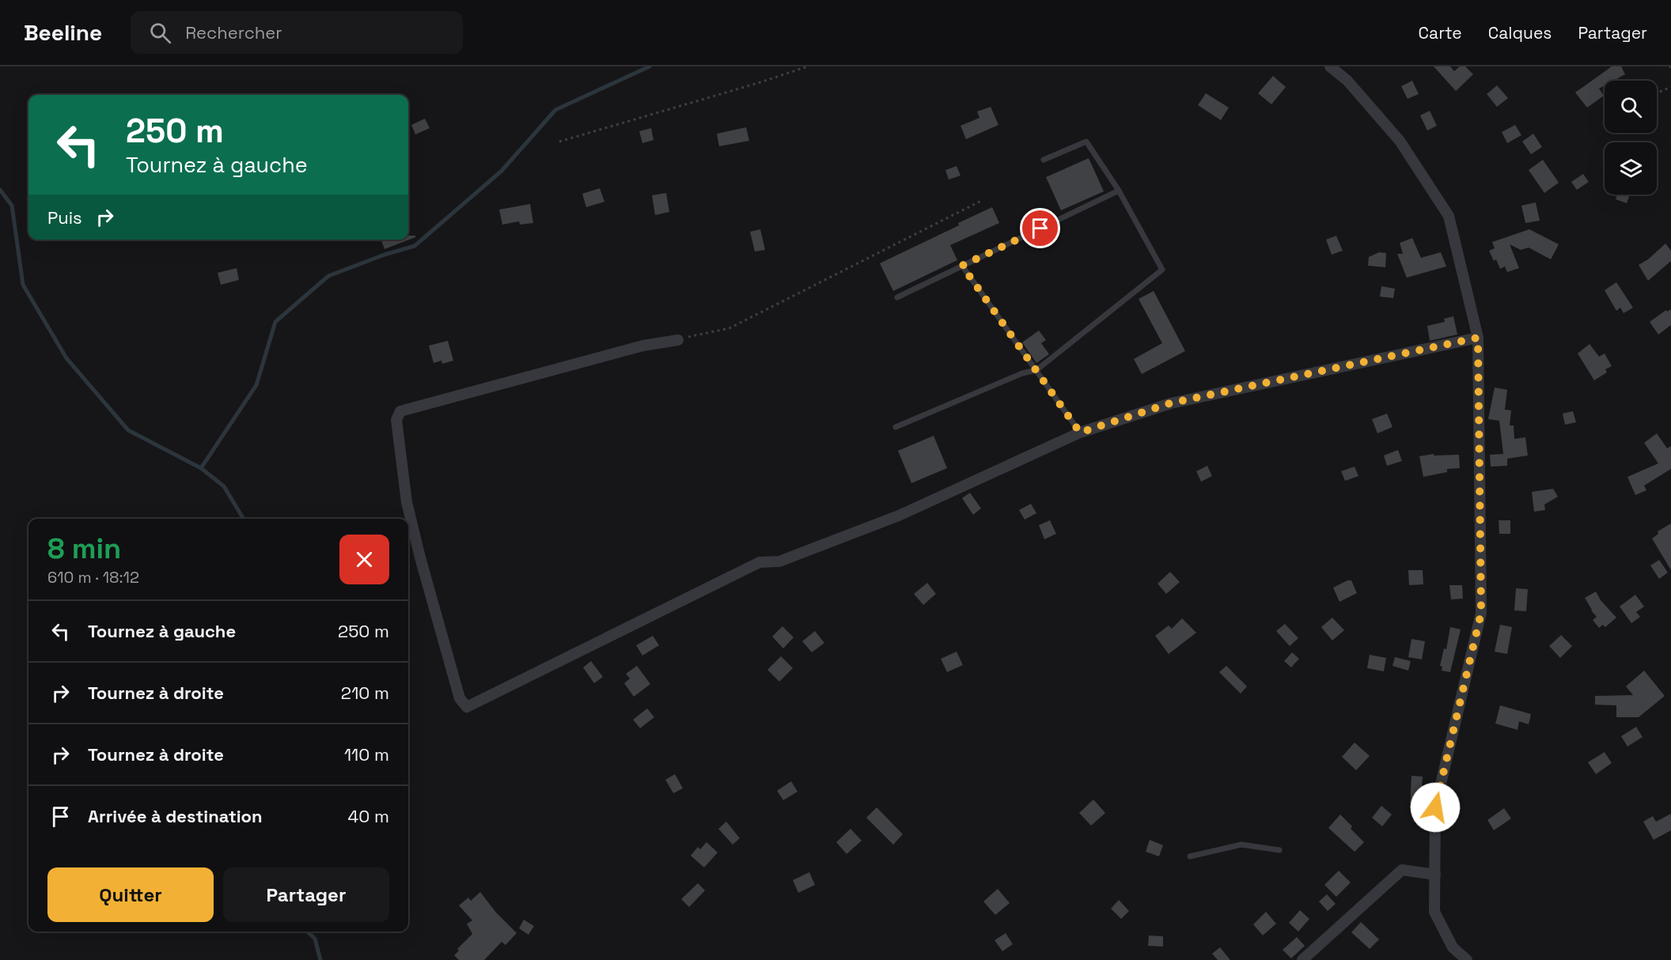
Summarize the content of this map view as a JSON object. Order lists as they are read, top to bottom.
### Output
{
  "page": {
    "header": "Beeline",
    "search": "Rechercher",
    "nav": ["Carte", "Calques", "Partager"],
    "turn": ["250 m", "Tournez à gauche"],
    "then": "Puis",
    "heading": ["8 min", "610 m · 18:12"],
    "list": [
      {
        "name": "Tournez à gauche",
        "value": "250 m"
      },
      {
        "name": "Tournez à droite",
        "value": "210 m"
      },
      {
        "name": "Tournez à droite",
        "value": "110 m"
      },
      {
        "name": "Arrivée à destination",
        "value": "40 m"
      }
    ],
    "buttons": ["Quitter", "Partager"]
  }
}
